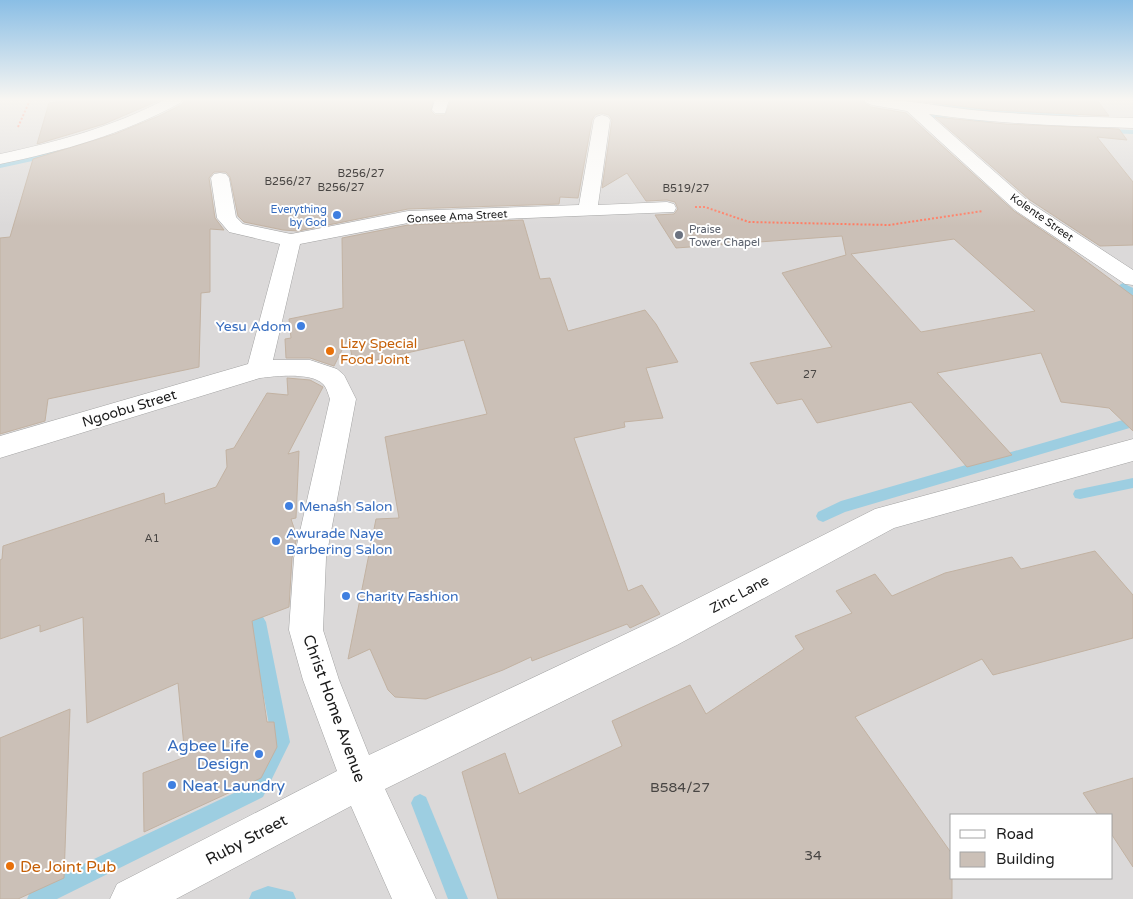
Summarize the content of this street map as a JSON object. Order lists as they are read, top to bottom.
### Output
{
  "streets": {
    "street": [
      "Gonsee Ama Street",
      "Kolente Street",
      "Ngoobu Street",
      "Zinc Lane",
      "Christ Home Avenue",
      "Ruby Street"
    ]
  },
  "crossings": [
    ["Ngoobu Street", "Christ Home Avenue"],
    ["Zinc Lane", "Christ Home Avenue"],
    ["Zinc Lane", "Ruby Street"],
    ["Christ Home Avenue", "Ruby Street"]
  ],
  "places": [
    "Everything by God",
    "Praise Tower Chapel",
    "Yesu Adom",
    "Lizy Special Food Joint",
    "Menash Salon",
    "Awurade Naye Barbering Salon",
    "Charity Fashion",
    "Agbee Life Design",
    "Neat Laundry",
    "De Joint Pub"
  ],
  "house_numbers": [
    "B256/27",
    "B256/27",
    "B256/27",
    "B519/27",
    "27",
    "A1",
    "B584/27",
    "34"
  ],
  "legend": ["Road", "Building"]
}
